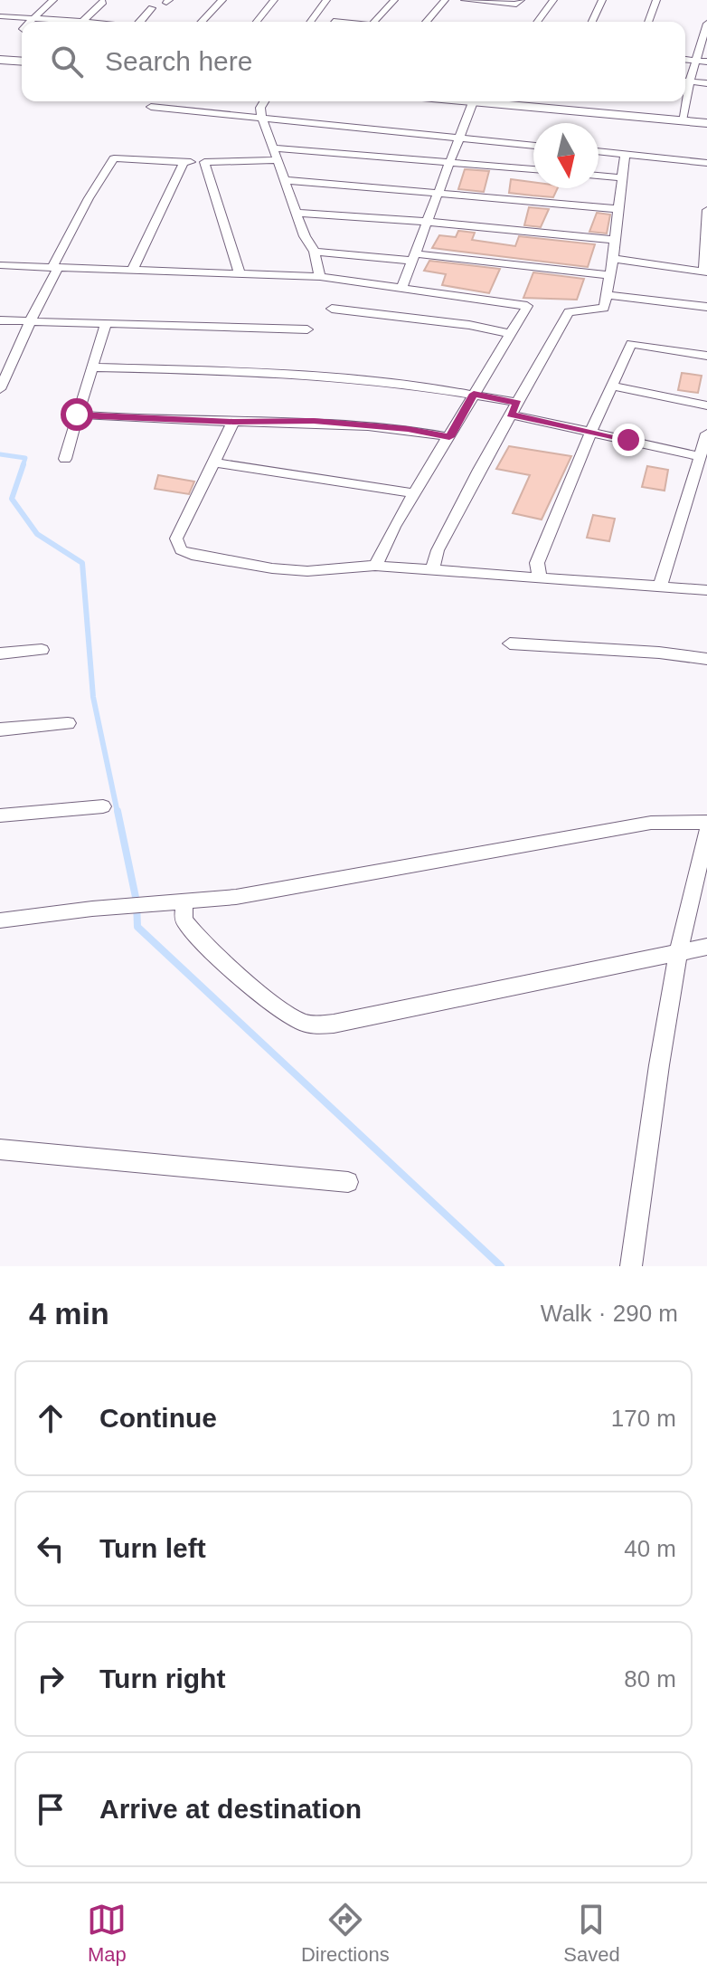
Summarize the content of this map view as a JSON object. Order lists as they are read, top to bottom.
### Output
{
  "north": "bottom",
  "page": {
    "search": "Search here",
    "heading": ["4 min", "Walk · 290 m"],
    "list": [
      ["Continue", "170 m"],
      ["Turn left", "40 m"],
      ["Turn right", "80 m"],
      "Arrive at destination"
    ],
    "nav": ["Map", "Directions", "Saved"]
  }
}
